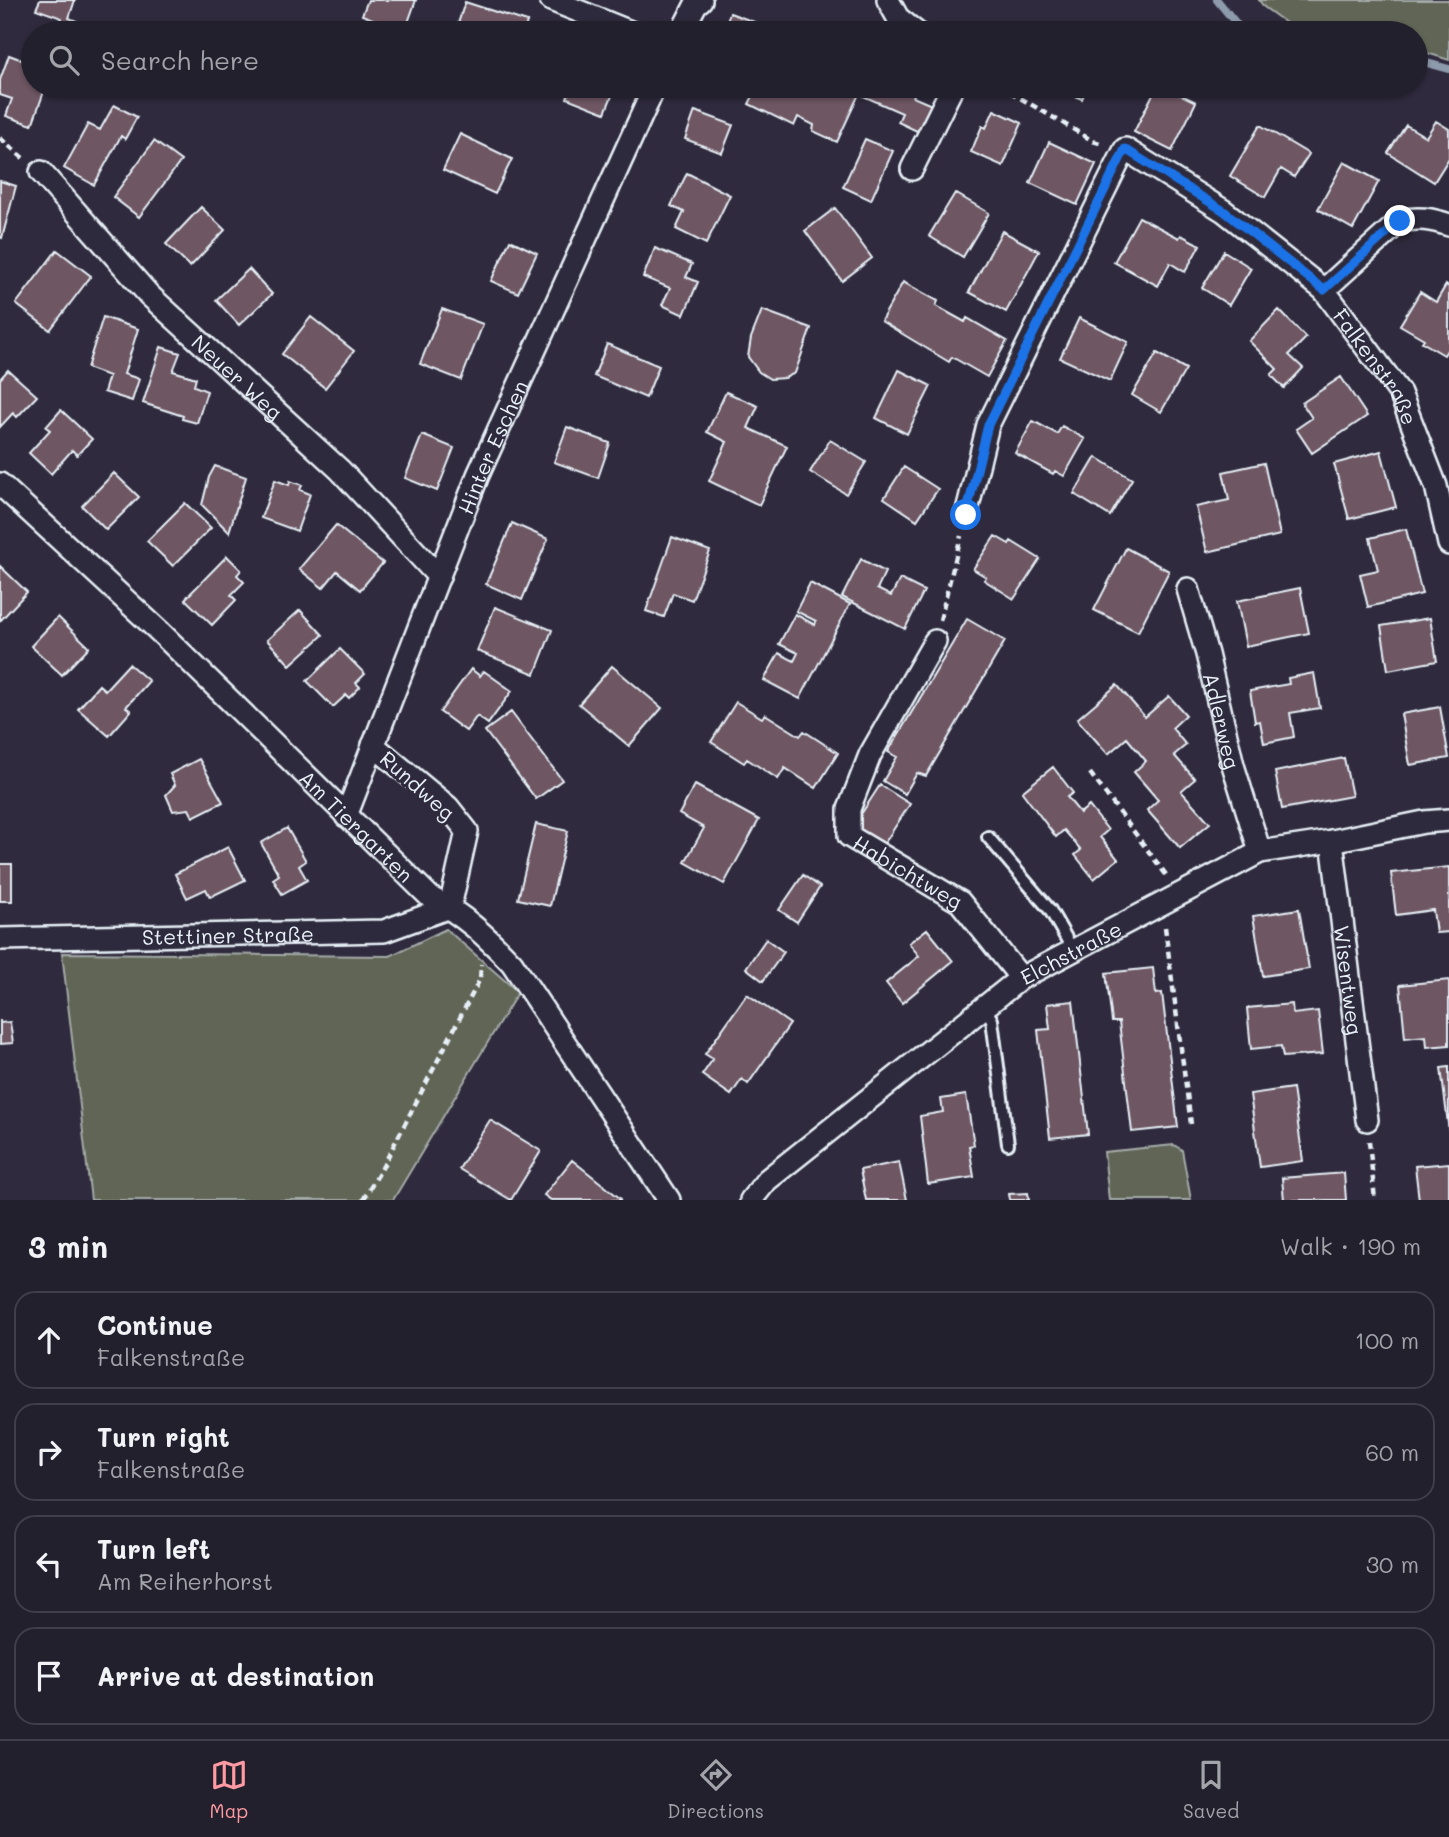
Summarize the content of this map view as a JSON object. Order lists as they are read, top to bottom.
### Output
{
  "streets": {
    "street": [
      "Falkenstraße",
      "Neuer Weg",
      "Hinter Eschen",
      "Adlerweg",
      "Rundweg",
      "Am Tiergarten",
      "Habichtweg",
      "Stettiner Straße",
      "Elchstraße",
      "Wisentweg"
    ]
  },
  "crossings": [
    ["Neuer Weg", "Hinter Eschen"],
    ["Hinter Eschen", "Rundweg"],
    ["Hinter Eschen", "Am Tiergarten"],
    ["Adlerweg", "Elchstraße"],
    ["Rundweg", "Am Tiergarten"],
    ["Rundweg", "Stettiner Straße"],
    ["Am Tiergarten", "Stettiner Straße"],
    ["Habichtweg", "Elchstraße"],
    ["Elchstraße", "Wisentweg"]
  ],
  "page": {
    "search": "Search here",
    "heading": ["3 min", "Walk · 190 m"],
    "list": [
      ["Continue", "Falkenstraße", "100 m"],
      ["Turn right", "Falkenstraße", "60 m"],
      ["Turn left", "Am Reiherhorst", "30 m"],
      "Arrive at destination"
    ],
    "nav": ["Map", "Directions", "Saved"]
  }
}
